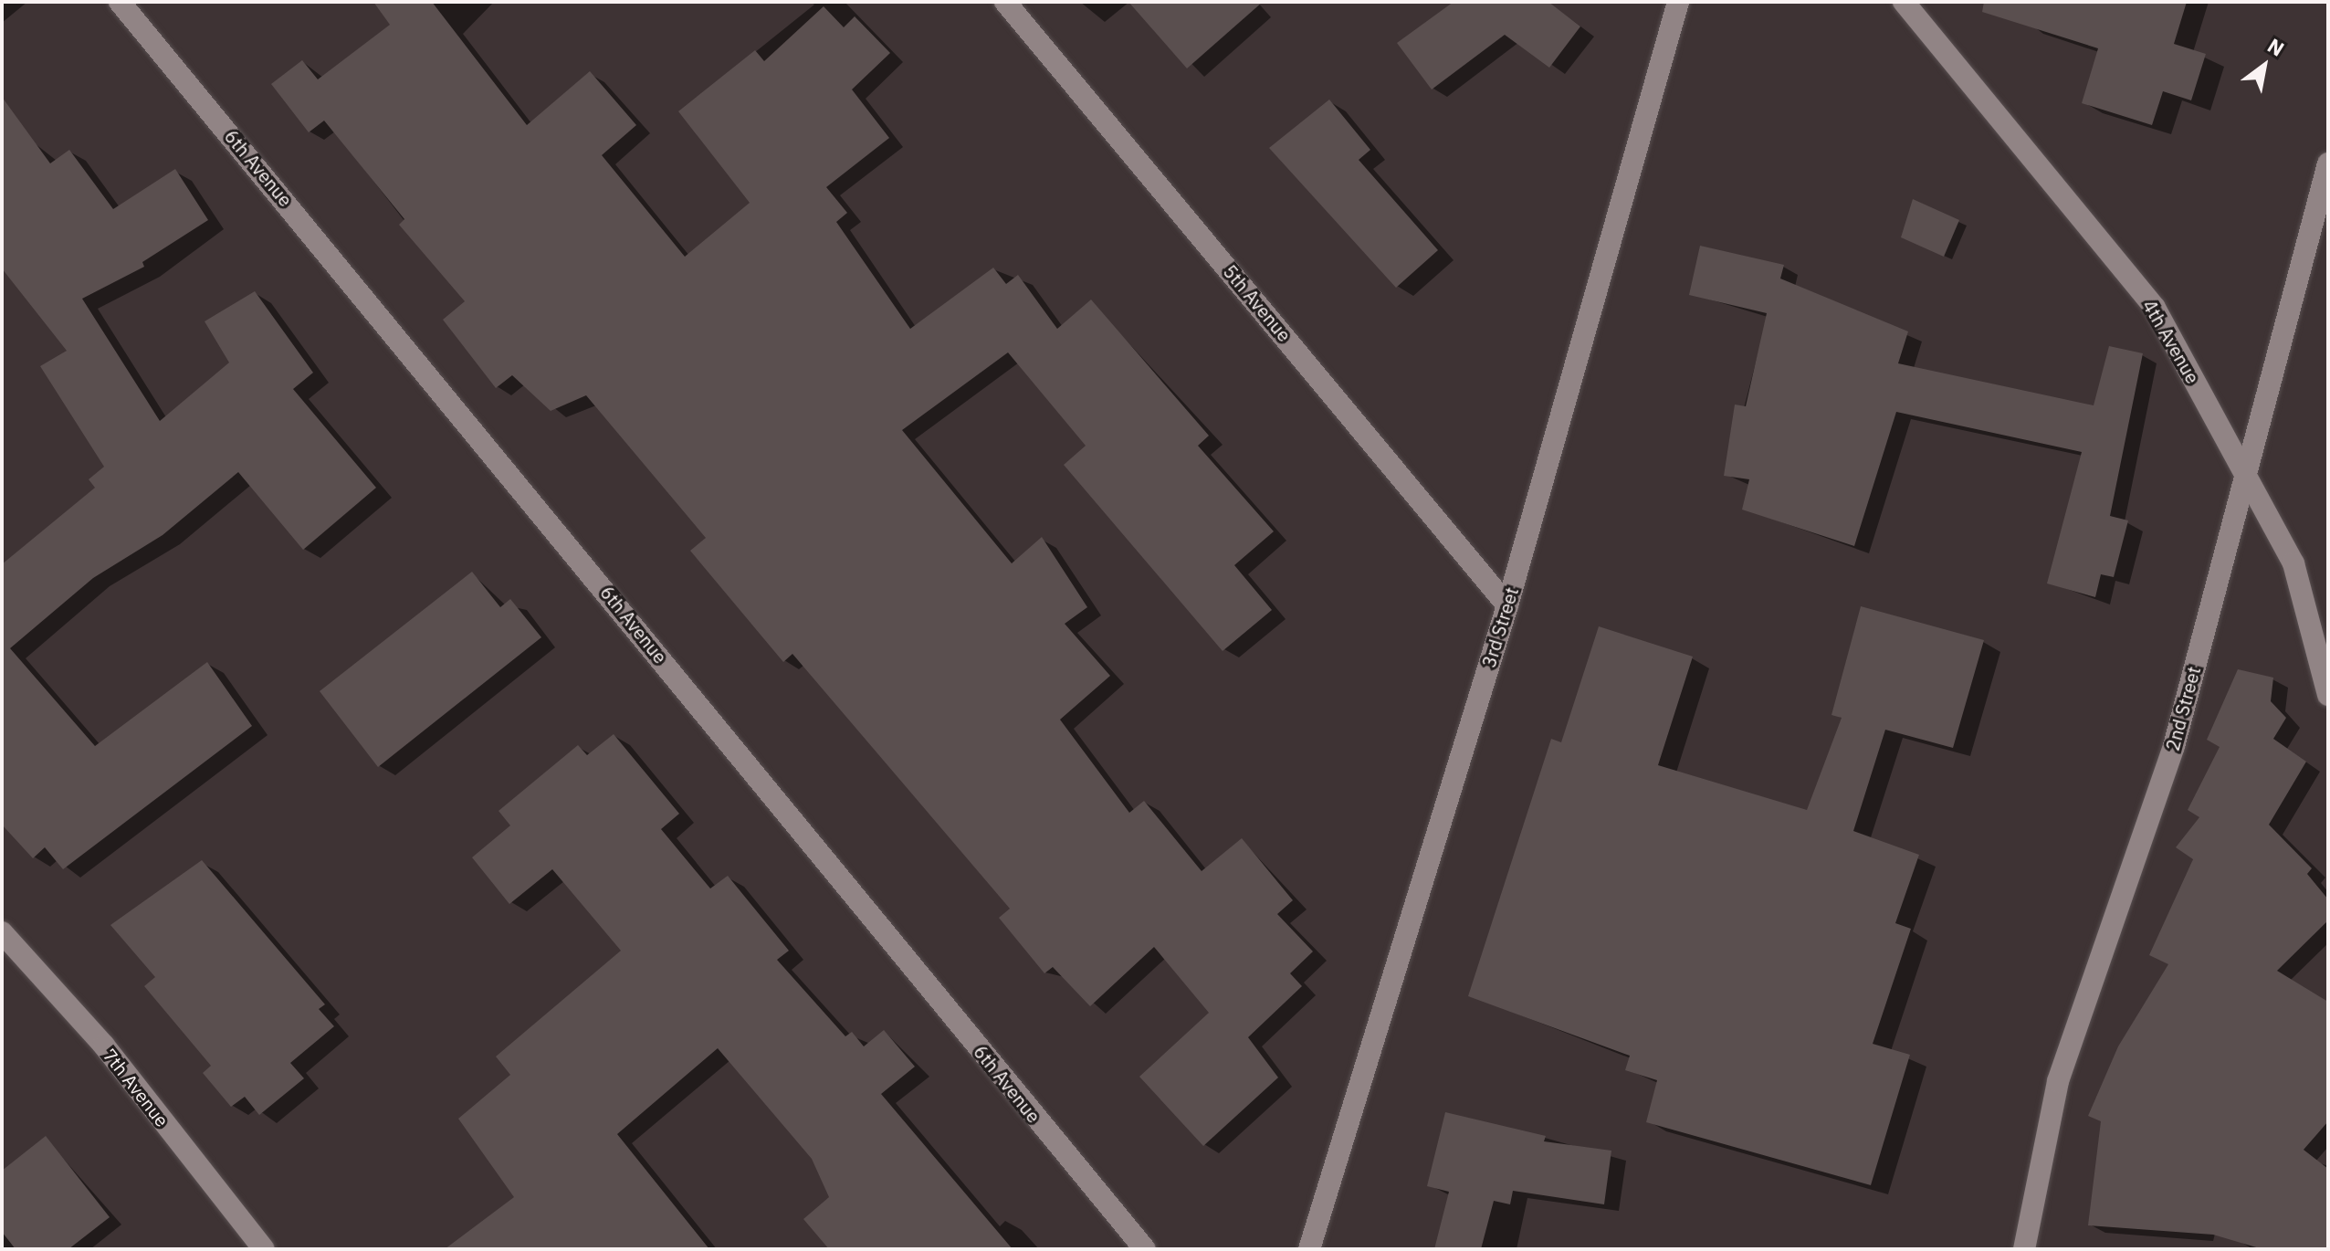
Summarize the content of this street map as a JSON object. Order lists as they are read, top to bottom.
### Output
{
  "streets": {
    "street": [
      "6th Avenue",
      "5th Avenue",
      "4th Avenue",
      "3rd Street",
      "2nd Street",
      "7th Avenue"
    ]
  },
  "crossings": [
    ["5th Avenue", "3rd Street"],
    ["4th Avenue", "2nd Street"]
  ],
  "north": "top right"
}
